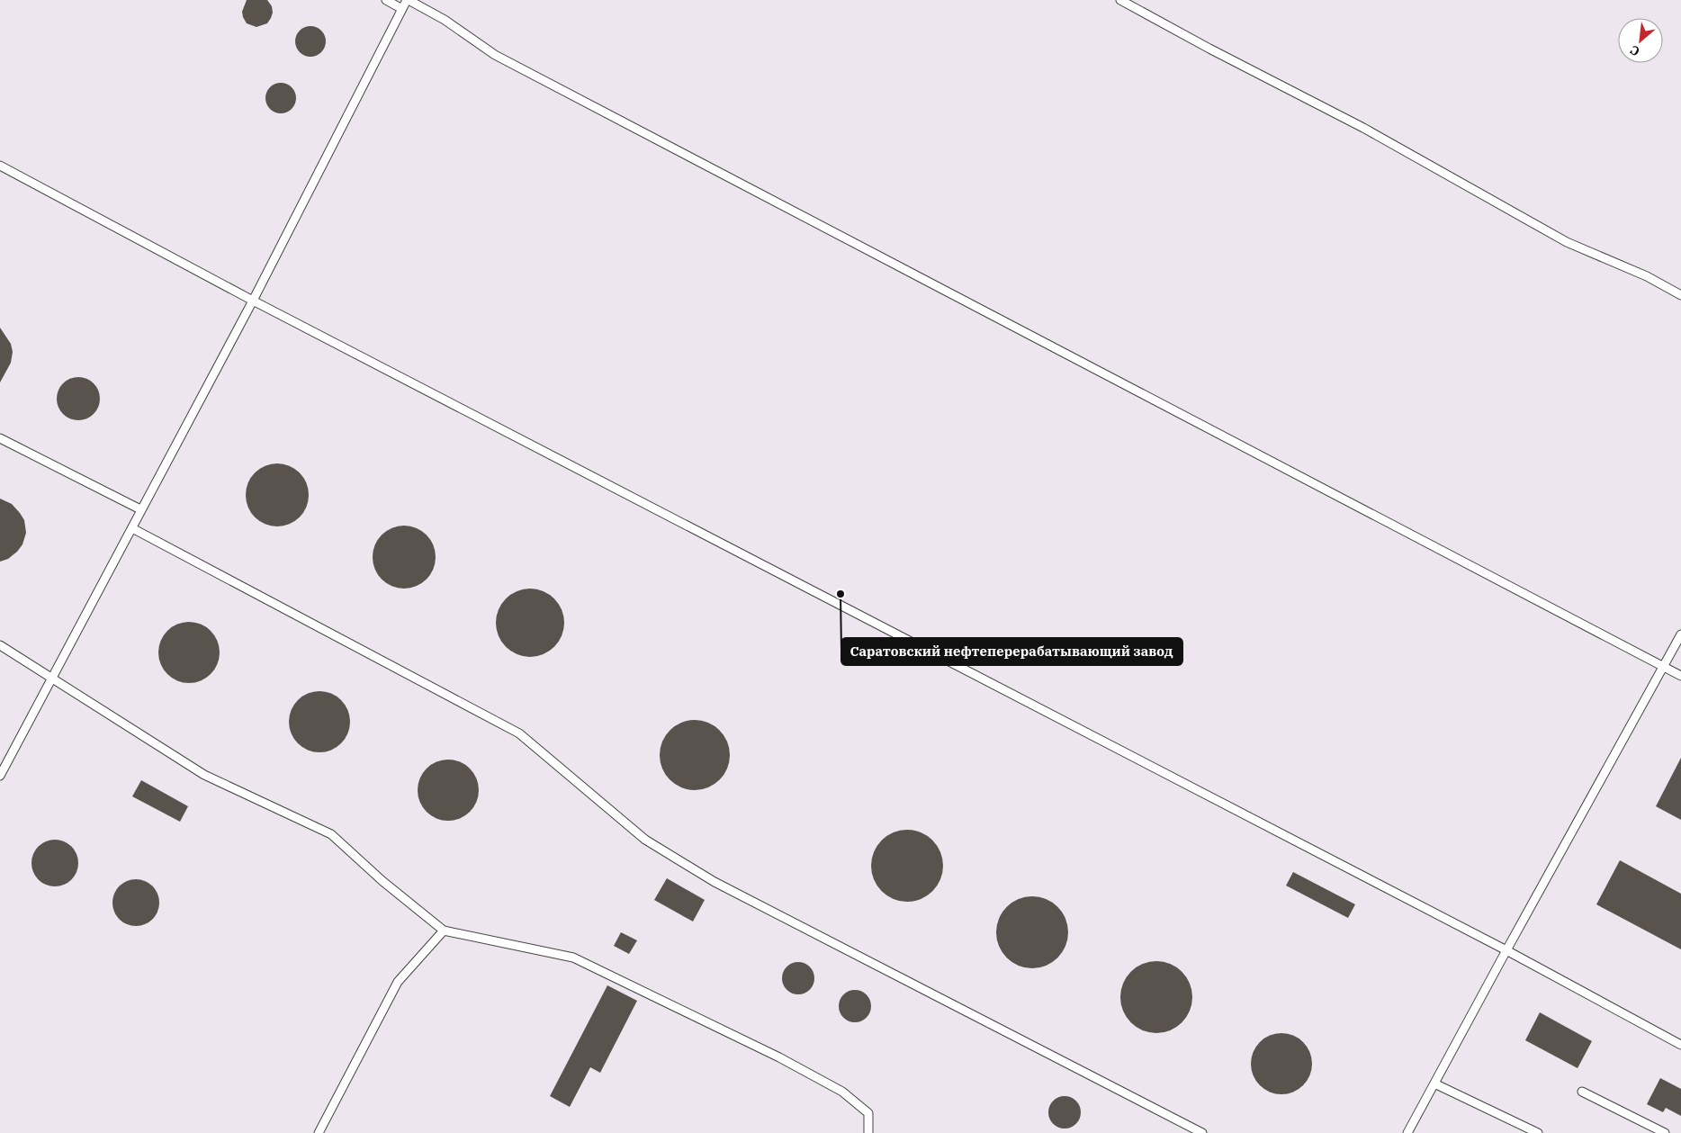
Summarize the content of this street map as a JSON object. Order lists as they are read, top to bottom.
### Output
{
  "places": ["Саратовский нефтеперерабатывающий завод"],
  "north": "bottom left"
}
